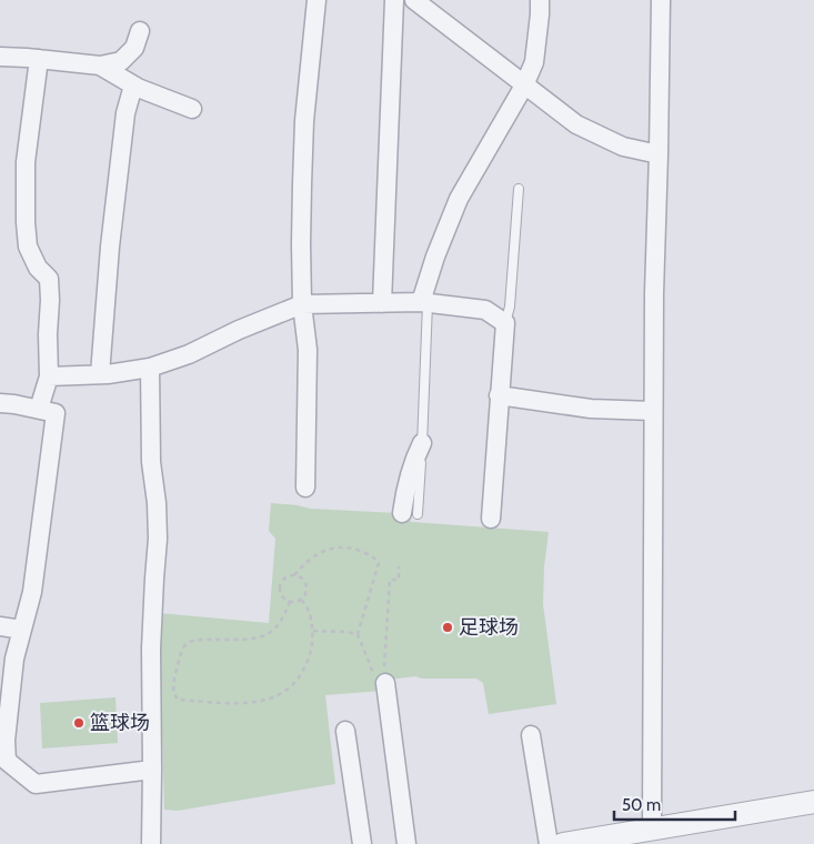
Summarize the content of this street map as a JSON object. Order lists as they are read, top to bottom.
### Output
{
  "places": ["足球场", "篮球场"],
  "scale_bar": "50 m"
}
